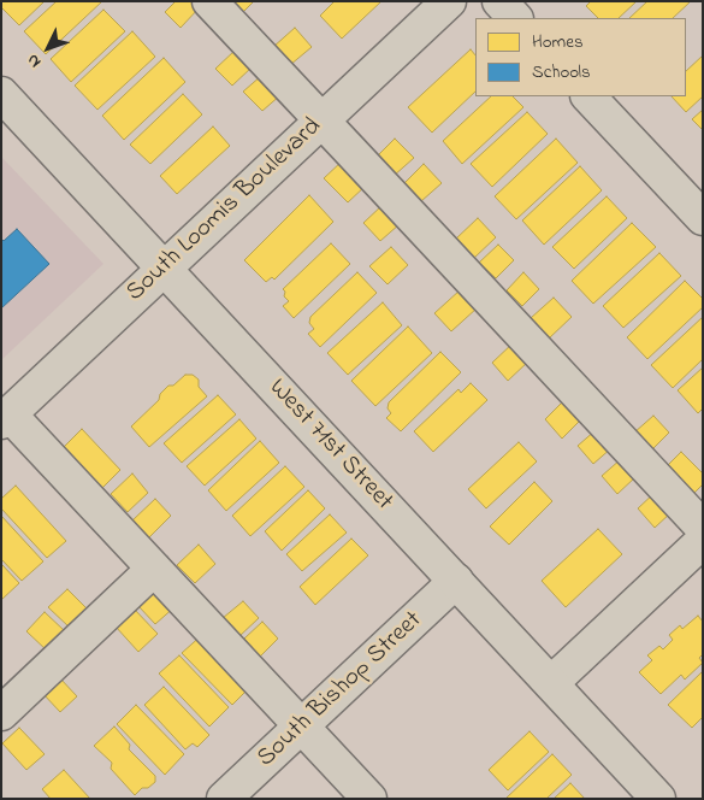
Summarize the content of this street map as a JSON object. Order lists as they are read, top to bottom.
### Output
{
  "streets": {
    "street": ["South Loomis Boulevard", "West 71st Street", "South Bishop Street"]
  },
  "crossings": [
    ["South Loomis Boulevard", "West 71st Street"],
    ["West 71st Street", "South Bishop Street"]
  ],
  "legend": ["Homes", "Schools"],
  "north": "bottom left"
}
